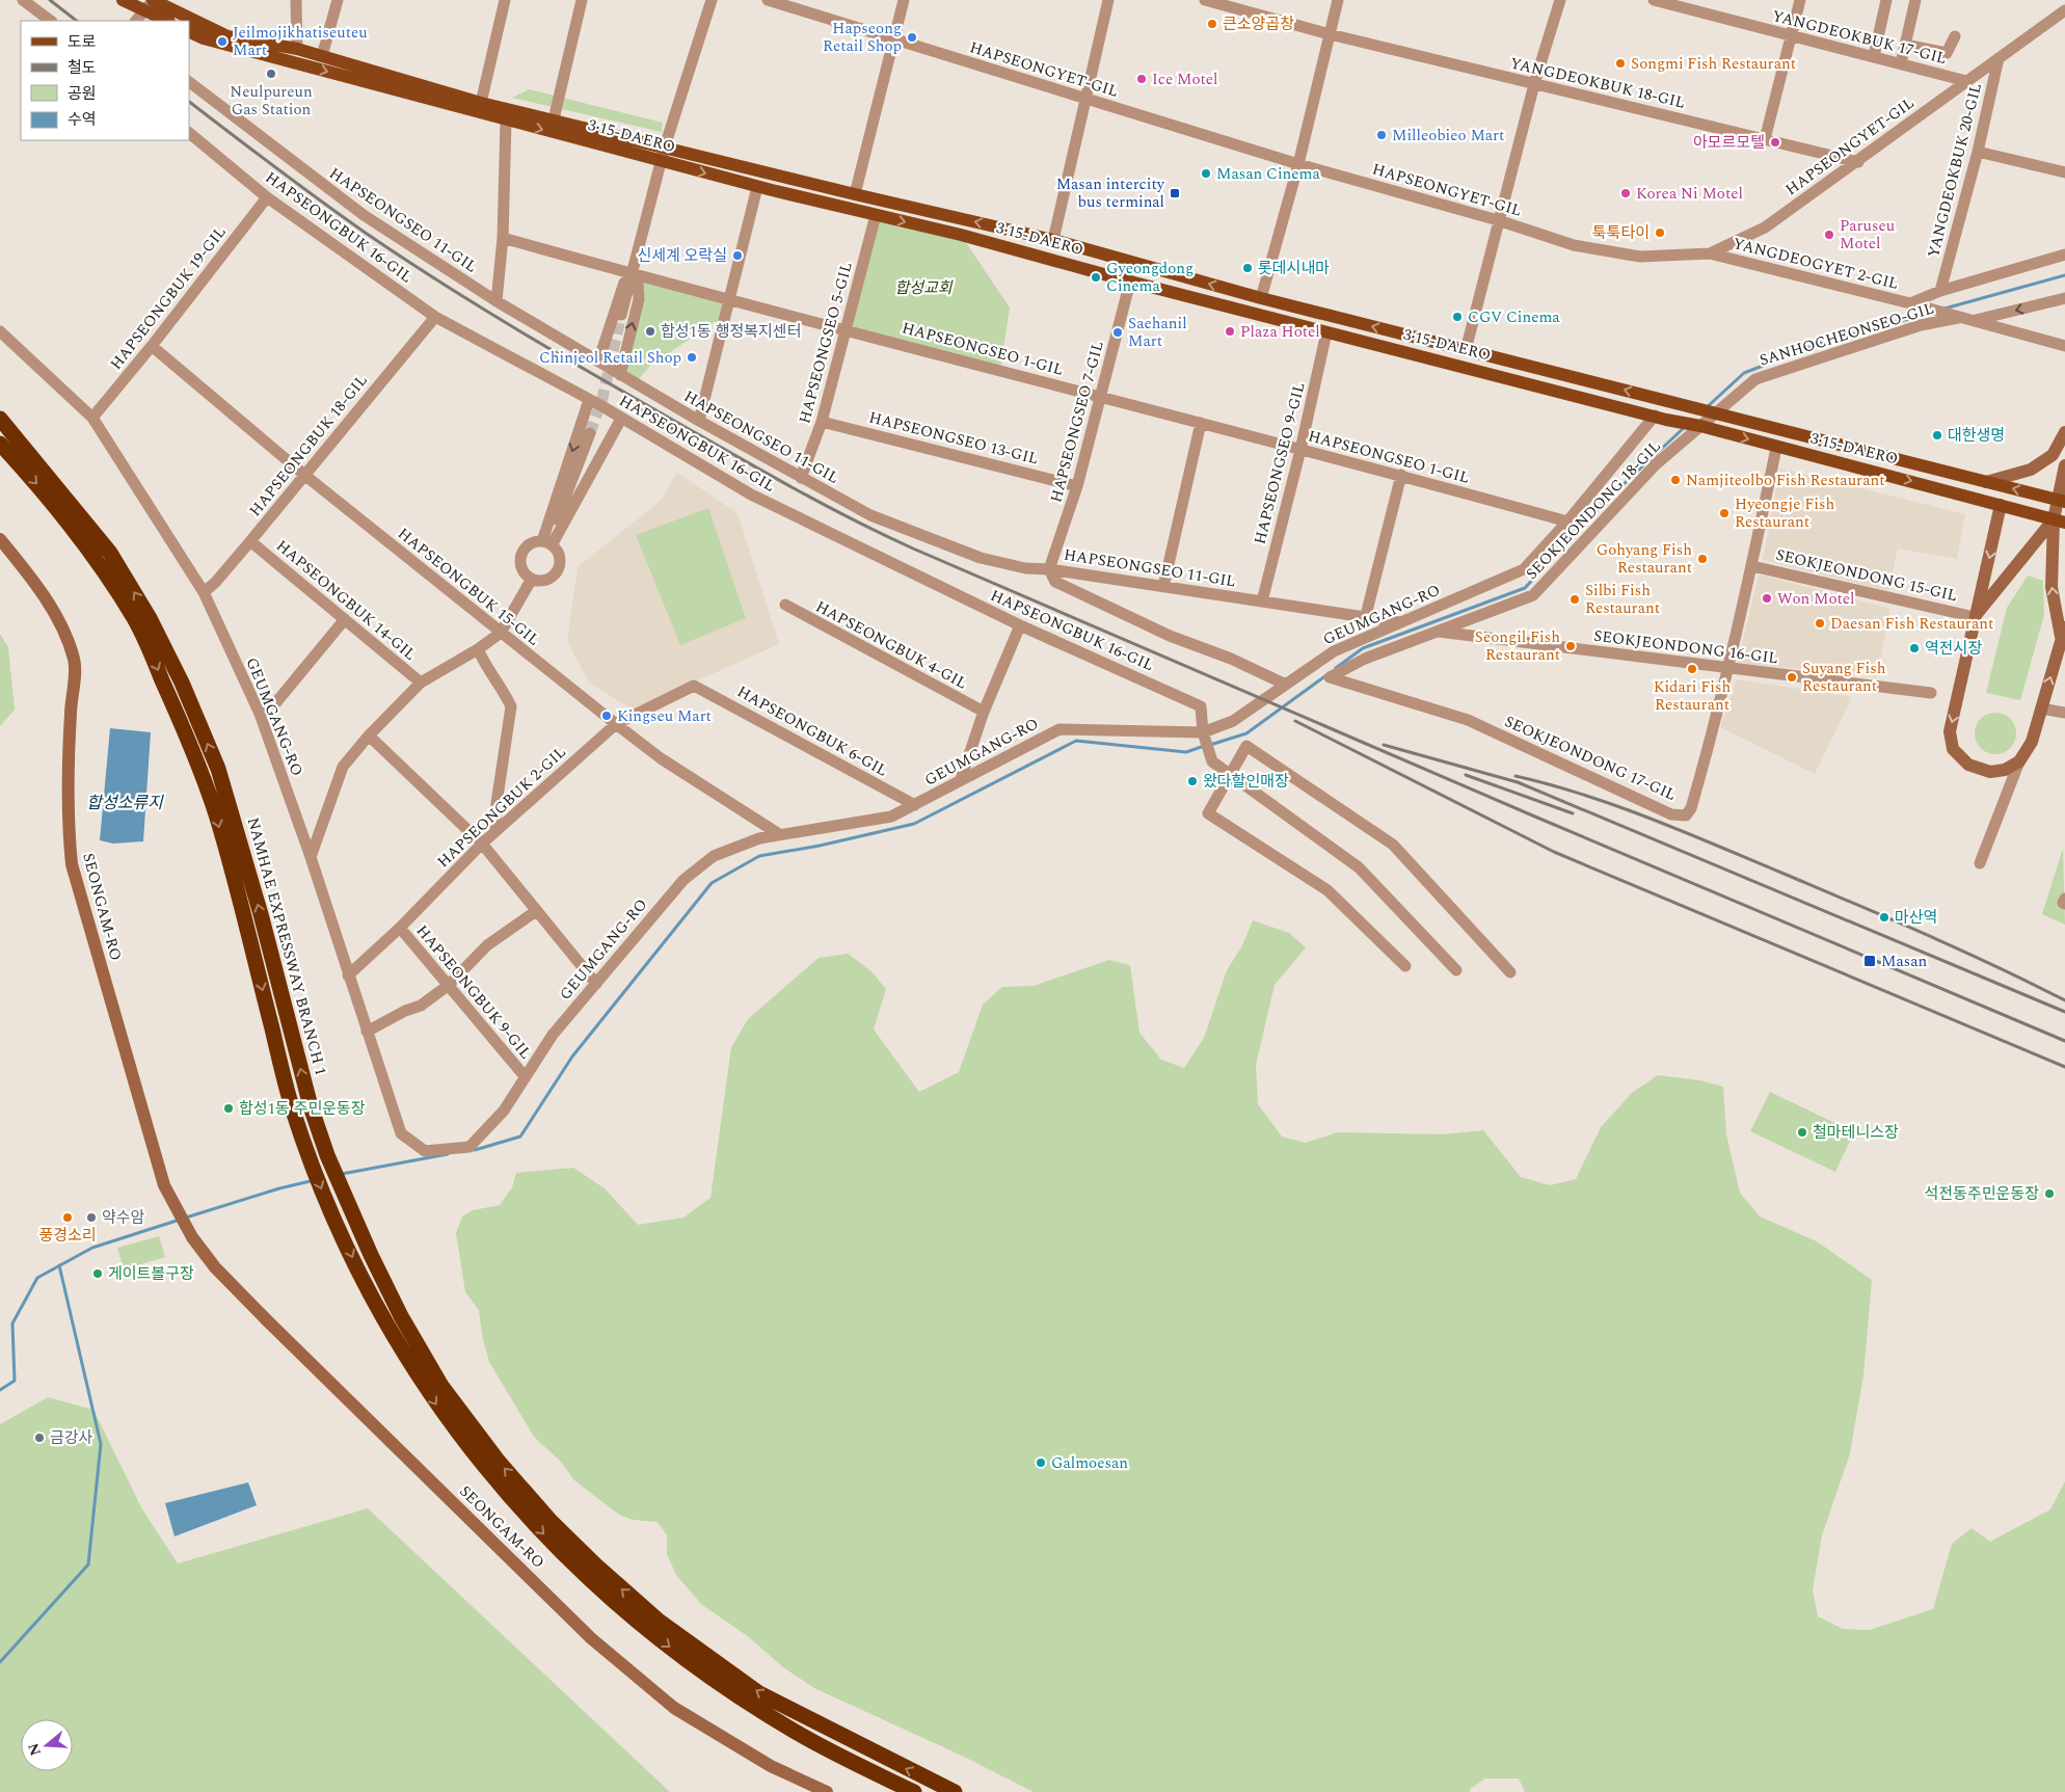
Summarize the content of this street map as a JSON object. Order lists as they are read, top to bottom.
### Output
{
  "streets": {
    "highway": ["NAMHAE EXPRESSWAY BRANCH 1"],
    "main road": ["3·15-DAERO", "SEONGAM-RO"],
    "street": [
      "YANGDEOKBUK 17-GIL",
      "HAPSEONGYET-GIL",
      "YANGDEOKBUK 18-GIL",
      "YANGDEOKBUK 20-GIL",
      "HAPSEONGSEO 11-GIL",
      "HAPSEONGBUK 16-GIL",
      "YANGDEOGYET 2-GIL",
      "HAPSEONGBUK 19-GIL",
      "SANHOCHEONSEO-GIL",
      "HAPSEONGSEO 5-GIL",
      "HAPSEONGSEO 1-GIL",
      "HAPSEONGSEO 7-GIL",
      "HAPSEONGSEO 13-GIL",
      "HAPSEONGBUK 18-GIL",
      "HAPSEONGSEO 9-GIL",
      "SEOKJEONDONG 18-GIL",
      "SEOKJEONDONG 15-GIL",
      "HAPSEONGBUK 15-GIL",
      "HAPSEONGBUK 14-GIL",
      "GEUMGANG-RO",
      "HAPSEONGBUK 4-GIL",
      "SEOKJEONDONG 16-GIL",
      "HAPSEONGBUK 6-GIL",
      "SEOKJEONDONG 17-GIL",
      "HAPSEONGBUK 2-GIL",
      "HAPSEONGBUK 9-GIL"
    ]
  },
  "crossings": [
    ["YANGDEOKBUK 17-GIL", "HAPSEONGYET-GIL"],
    ["HAPSEONGYET-GIL", "YANGDEOKBUK 18-GIL"],
    ["HAPSEONGYET-GIL", "YANGDEOKBUK 20-GIL"],
    ["HAPSEONGYET-GIL", "YANGDEOGYET 2-GIL"],
    ["3·15-DAERO", "SANHOCHEONSEO-GIL"],
    ["3·15-DAERO", "HAPSEONGSEO 5-GIL"],
    ["3·15-DAERO", "HAPSEONGSEO 7-GIL"],
    ["3·15-DAERO", "HAPSEONGSEO 9-GIL"],
    ["3·15-DAERO", "SEOKJEONDONG 18-GIL"],
    ["3·15-DAERO", "GEUMGANG-RO"],
    ["3·15-DAERO", "SEOKJEONDONG 17-GIL"],
    ["HAPSEONGSEO 11-GIL", "HAPSEONGSEO 5-GIL"],
    ["HAPSEONGSEO 11-GIL", "HAPSEONGSEO 7-GIL"],
    ["HAPSEONGSEO 11-GIL", "HAPSEONGSEO 9-GIL"],
    ["HAPSEONGSEO 11-GIL", "GEUMGANG-RO"],
    ["HAPSEONGBUK 16-GIL", "HAPSEONGBUK 19-GIL"],
    ["HAPSEONGBUK 16-GIL", "HAPSEONGBUK 18-GIL"],
    ["HAPSEONGBUK 16-GIL", "GEUMGANG-RO"],
    ["YANGDEOGYET 2-GIL", "SANHOCHEONSEO-GIL"],
    ["HAPSEONGBUK 19-GIL", "HAPSEONGBUK 15-GIL"],
    ["HAPSEONGBUK 19-GIL", "GEUMGANG-RO"],
    ["SANHOCHEONSEO-GIL", "SEOKJEONDONG 18-GIL"],
    ["HAPSEONGSEO 5-GIL", "HAPSEONGSEO 1-GIL"],
    ["HAPSEONGSEO 5-GIL", "HAPSEONGSEO 13-GIL"],
    ["HAPSEONGSEO 1-GIL", "HAPSEONGSEO 7-GIL"],
    ["HAPSEONGSEO 1-GIL", "HAPSEONGSEO 9-GIL"],
    ["HAPSEONGSEO 1-GIL", "GEUMGANG-RO"],
    ["HAPSEONGSEO 7-GIL", "HAPSEONGSEO 13-GIL"],
    ["HAPSEONGBUK 18-GIL", "HAPSEONGBUK 15-GIL"],
    ["HAPSEONGBUK 18-GIL", "HAPSEONGBUK 14-GIL"],
    ["HAPSEONGBUK 18-GIL", "GEUMGANG-RO"],
    ["SEOKJEONDONG 18-GIL", "SEOKJEONDONG 16-GIL"],
    ["SEOKJEONDONG 18-GIL", "SEOKJEONDONG 17-GIL"],
    ["SEOKJEONDONG 15-GIL", "SEOKJEONDONG 17-GIL"],
    ["HAPSEONGBUK 15-GIL", "GEUMGANG-RO"],
    ["HAPSEONGBUK 15-GIL", "HAPSEONGBUK 2-GIL"],
    ["GEUMGANG-RO", "HAPSEONGBUK 6-GIL"],
    ["GEUMGANG-RO", "HAPSEONGBUK 2-GIL"],
    ["GEUMGANG-RO", "HAPSEONGBUK 9-GIL"],
    ["SEOKJEONDONG 16-GIL", "SEOKJEONDONG 17-GIL"],
    ["HAPSEONGBUK 6-GIL", "HAPSEONGBUK 2-GIL"],
    ["HAPSEONGBUK 2-GIL", "HAPSEONGBUK 9-GIL"]
  ],
  "water": ["합성소류지"],
  "parks": ["합성교회"],
  "places": {
    "other": [
      "큰소양곱창",
      "Hapseong Retail Shop",
      "Jeilmojikhatiseuteu Mart",
      "Songmi Fish Restaurant",
      "Neulpureun Gas Station",
      "Ice Motel",
      "Milleobieo Mart",
      "아모르모텔",
      "Masan Cinema",
      "Korea Ni Motel",
      "툭툭타이",
      "Paruseu Motel",
      "신세계 오락실",
      "롯데시내마",
      "Gyeongdong Cinema",
      "CGV Cinema",
      "합성1동 행정복지센터",
      "Plaza Hotel",
      "Saehanil Mart",
      "Chinjeol Retail Shop",
      "대한생명",
      "Namjiteolbo Fish Restaurant",
      "Hyeongje Fish Restaurant",
      "Gohyang Fish Restaurant",
      "Won Motel",
      "Silbi Fish Restaurant",
      "Daesan Fish Restaurant",
      "Seongil Fish Restaurant",
      "역전시장",
      "Kidari Fish Restaurant",
      "Suyang Fish Restaurant",
      "Kingseu Mart",
      "왔다할인매장",
      "마산역",
      "합성1동 주민운동장",
      "철마테니스장",
      "석전동주민운동장",
      "풍경소리",
      "약수암",
      "게이트볼구장",
      "금강사",
      "Galmoesan"
    ],
    "transit": ["Masan intercity bus terminal", "Masan"]
  },
  "legend": [
    "도로",
    "철도",
    "공원",
    "수역"
  ],
  "north": "left"
}
